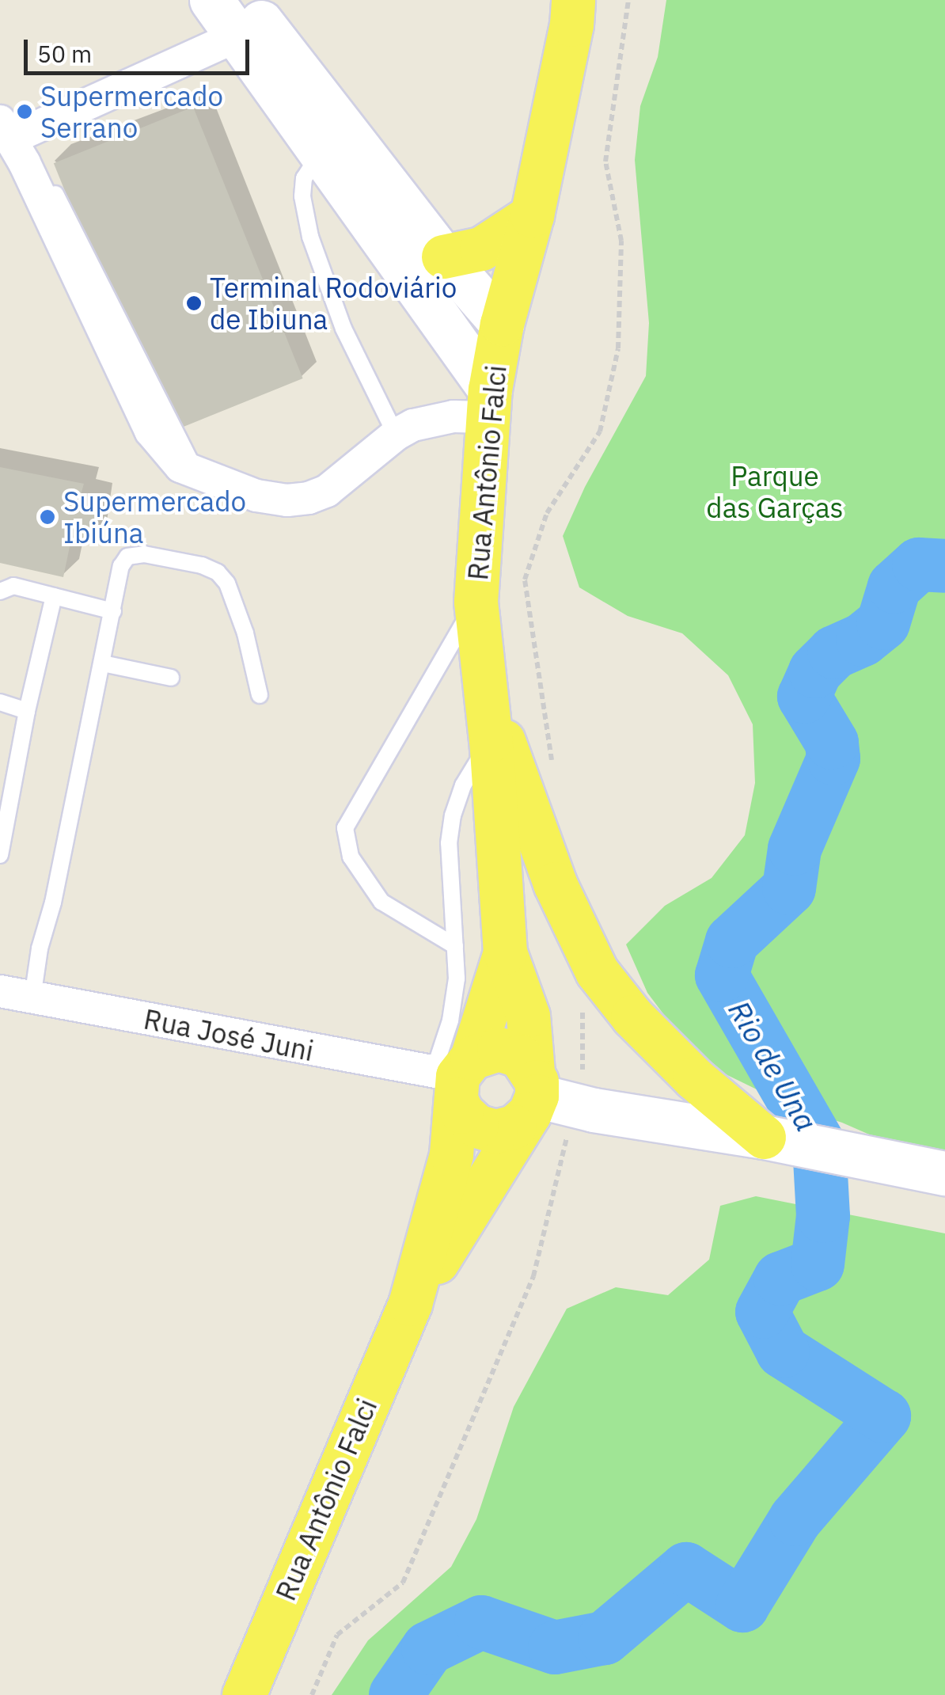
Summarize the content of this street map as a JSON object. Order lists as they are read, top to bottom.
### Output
{
  "streets": {
    "main road": ["Rua Antônio Falci"],
    "street": ["Rua José Juni"]
  },
  "crossings": [
    ["Rua Antônio Falci", "Rua José Juni"]
  ],
  "water": ["Rio de Una"],
  "parks": ["Parque das Garças"],
  "places": ["Supermercado Serrano", "Terminal Rodoviário de Ibiuna", "Supermercado Ibiúna"],
  "scale_bar": "50 m"
}
